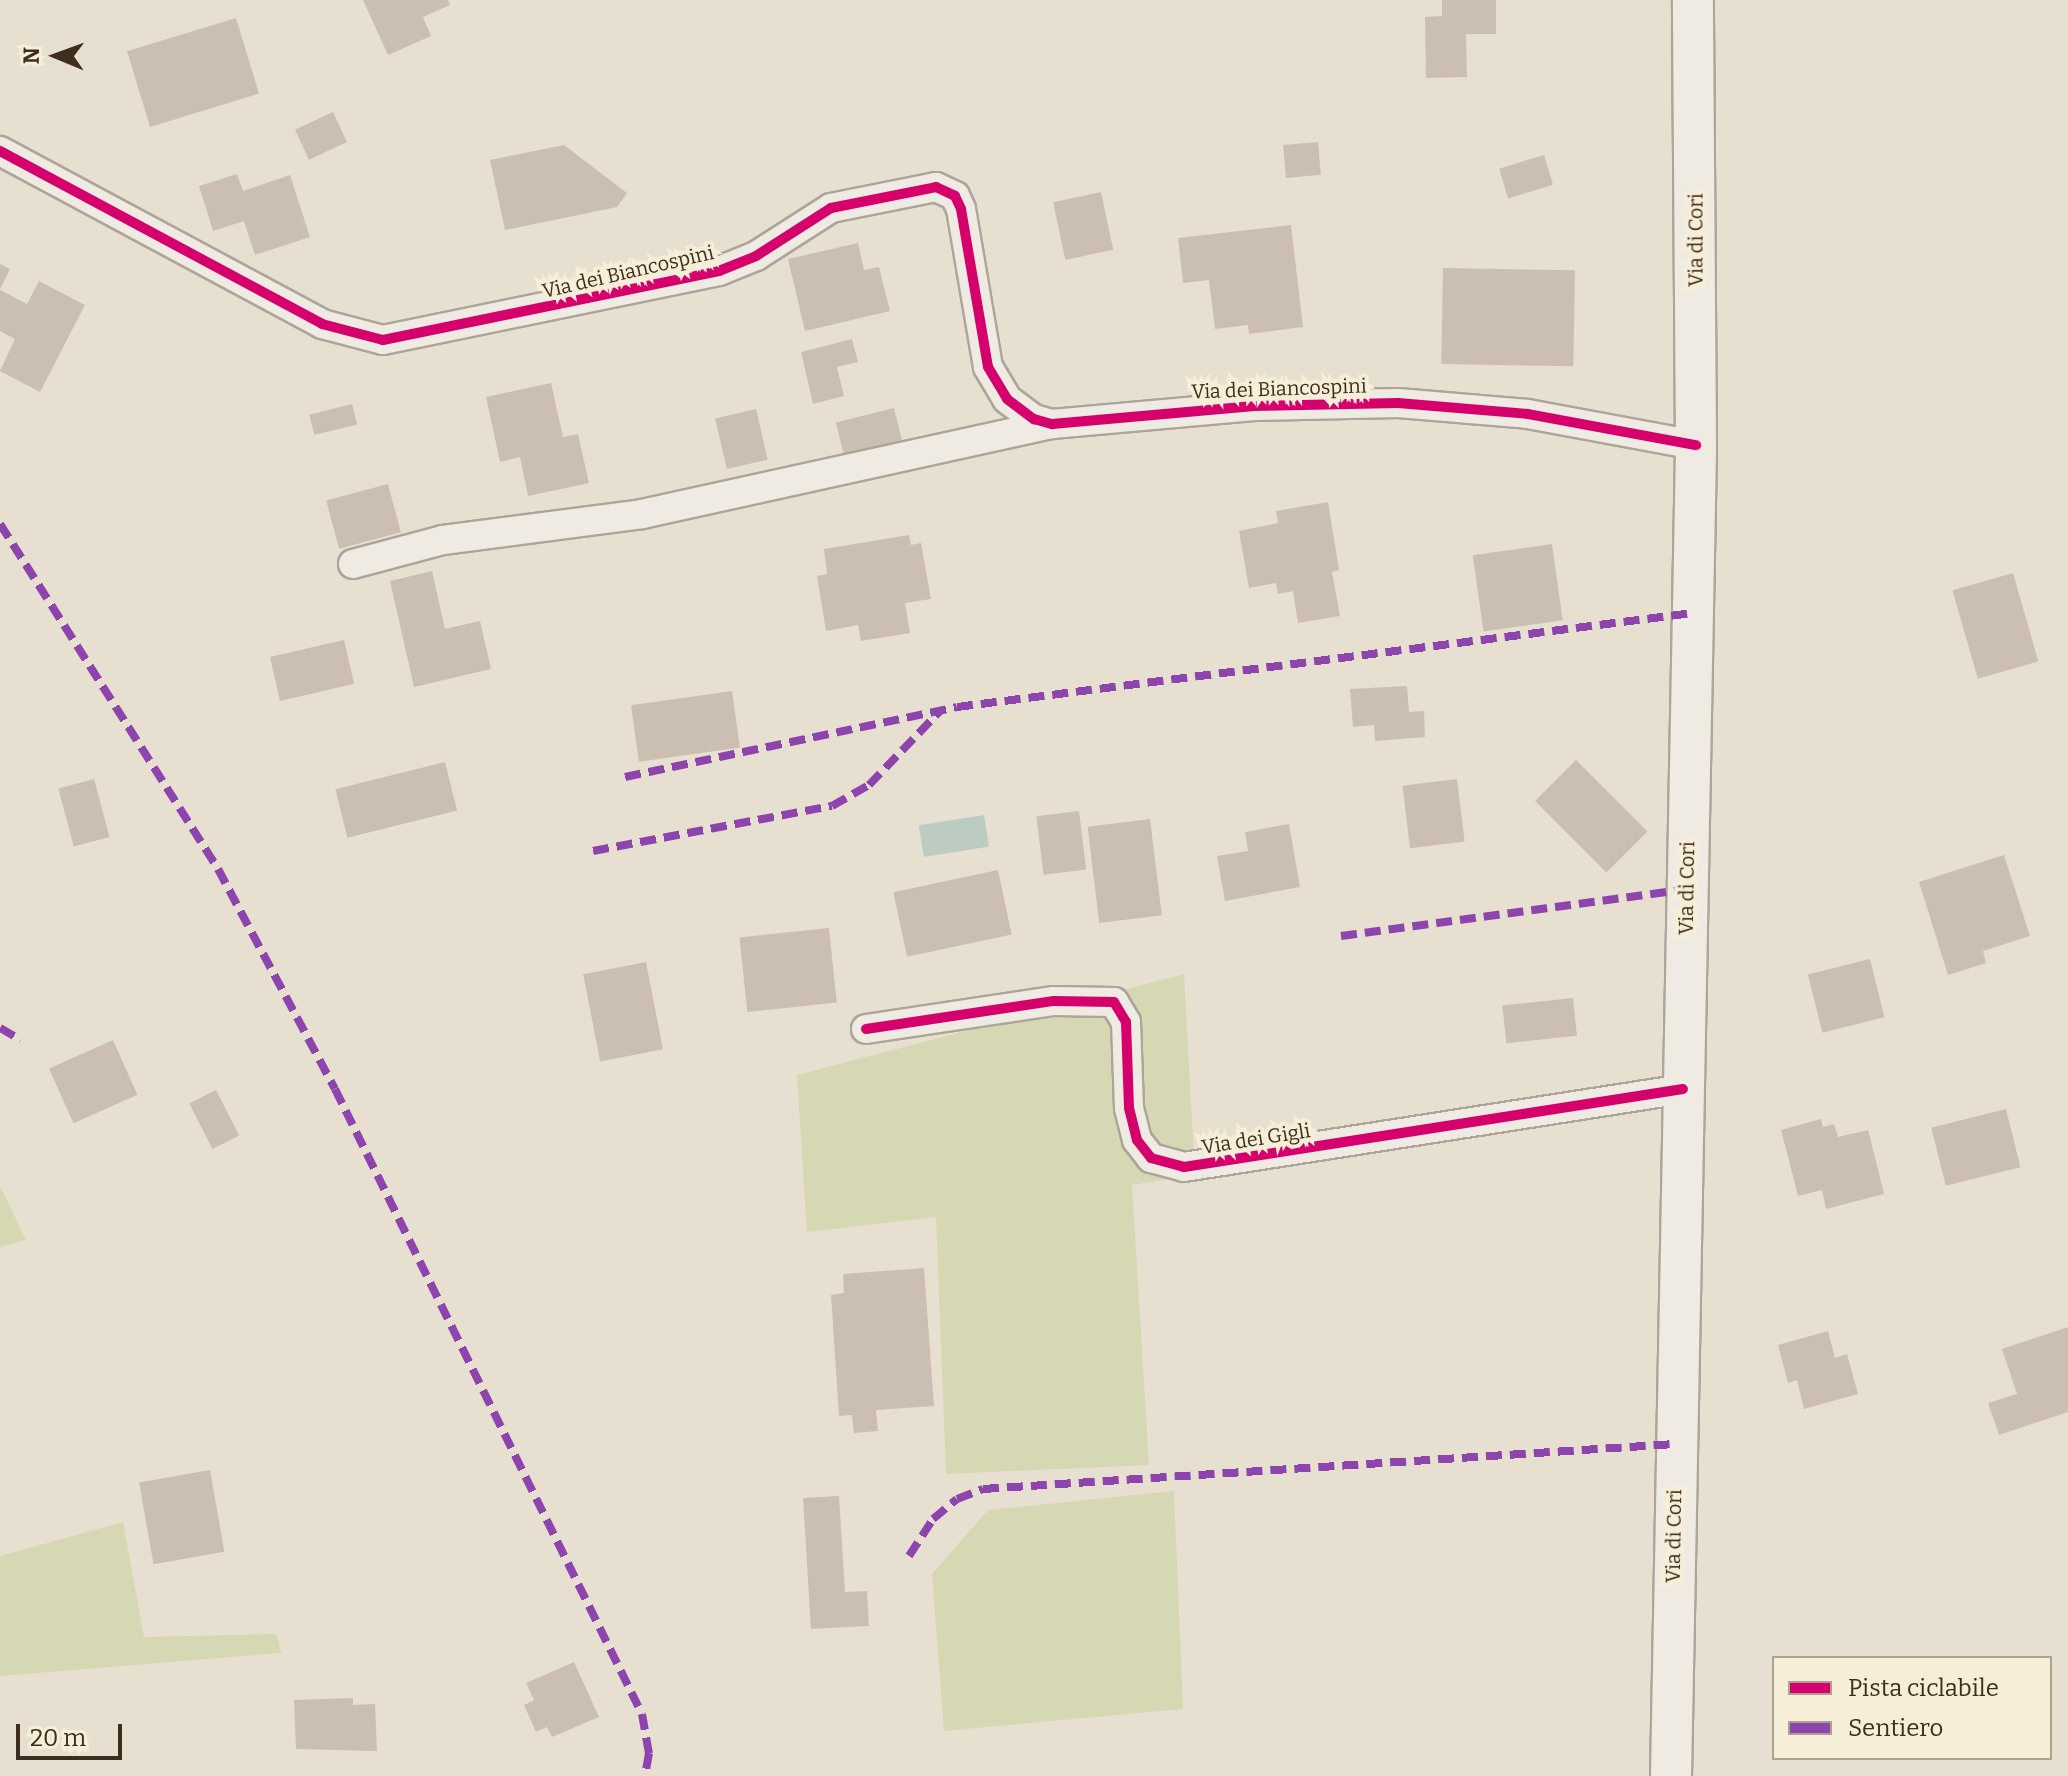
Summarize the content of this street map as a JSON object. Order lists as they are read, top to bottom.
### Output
{
  "streets": {
    "main road": ["Via di Cori"],
    "street": ["Via dei Biancospini", "Via dei Gigli"]
  },
  "crossings": [
    ["Via di Cori", "Via dei Biancospini"],
    ["Via di Cori", "Via dei Gigli"]
  ],
  "legend": ["Pista ciclabile", "Sentiero"],
  "scale_bar": "20 m",
  "north": "left"
}
